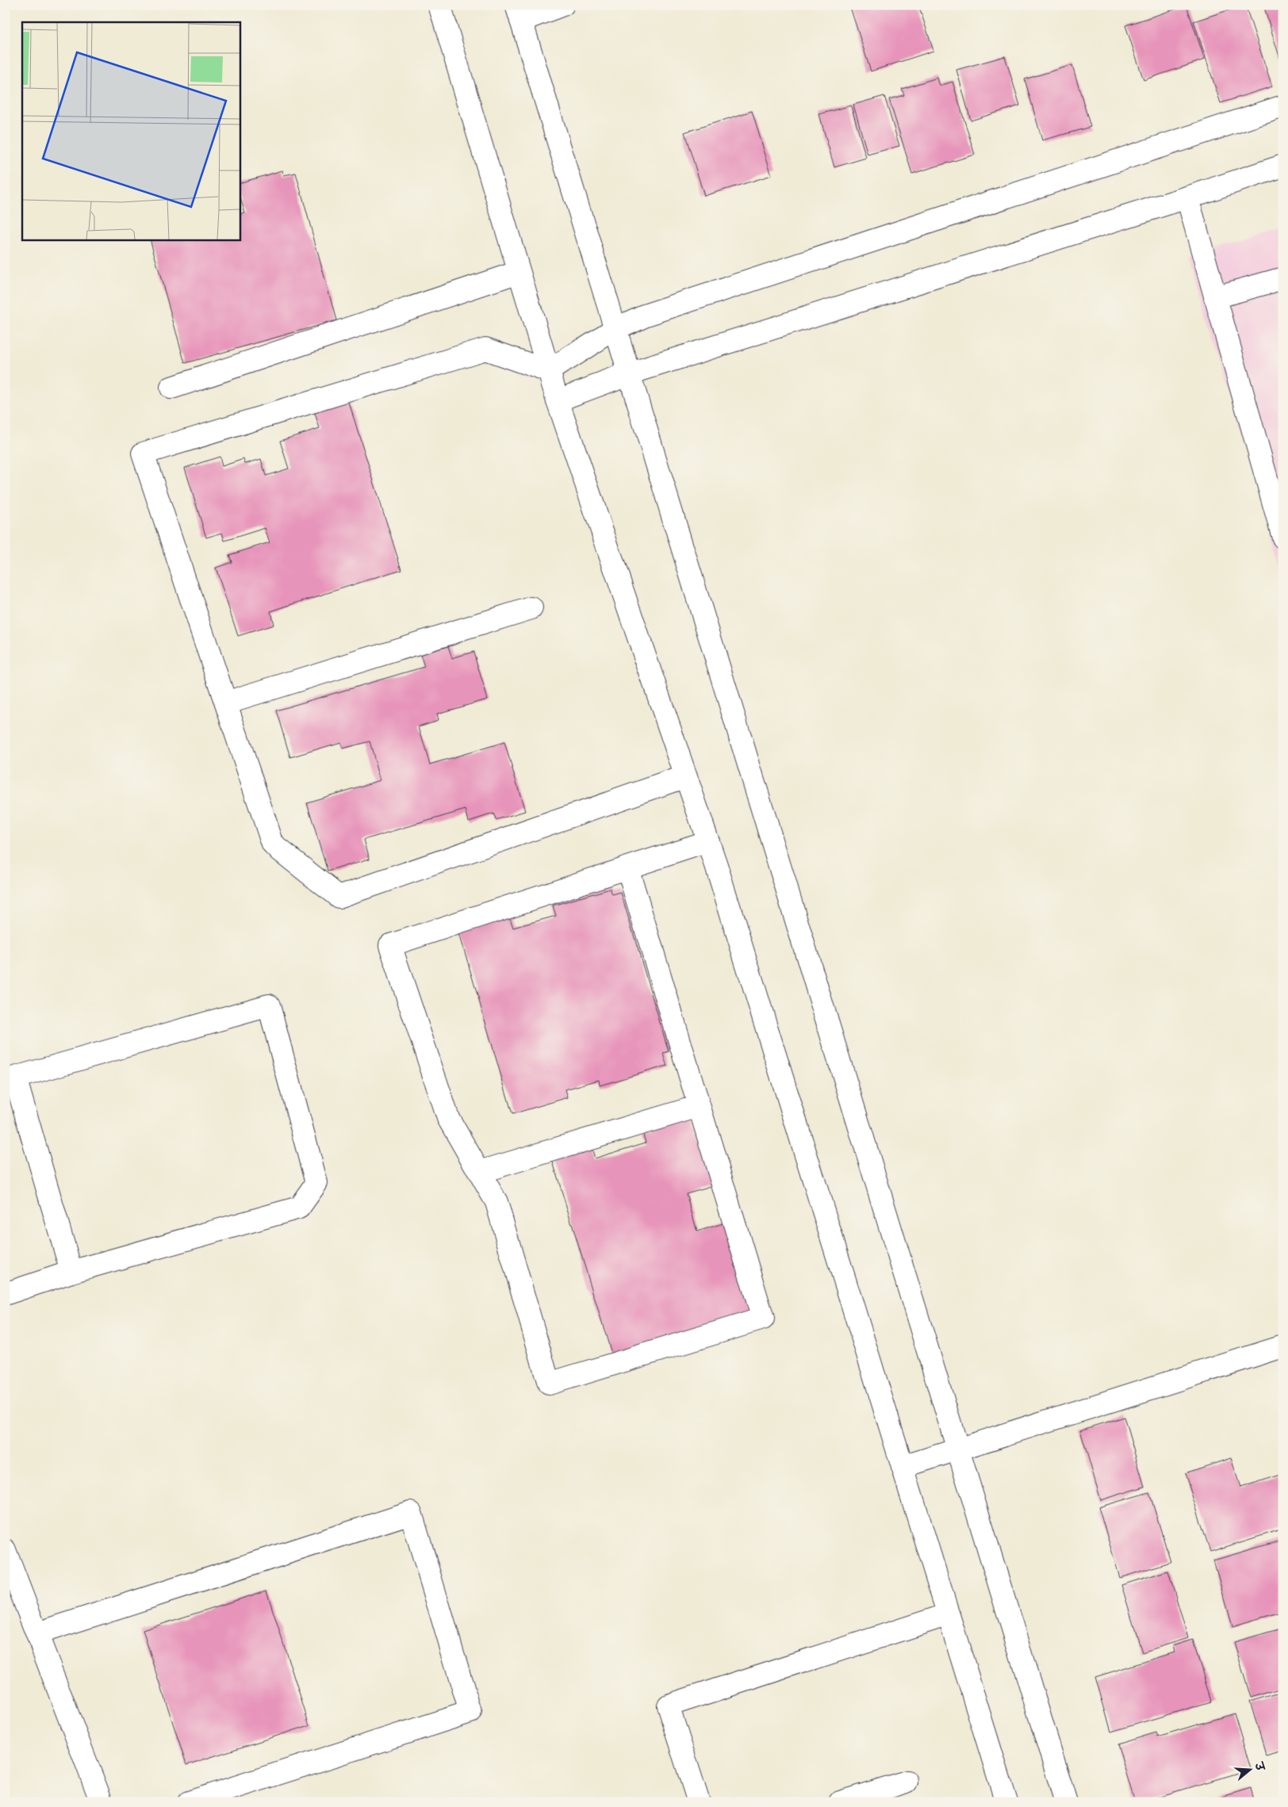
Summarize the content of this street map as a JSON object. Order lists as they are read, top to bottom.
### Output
{
  "north": "right"
}
